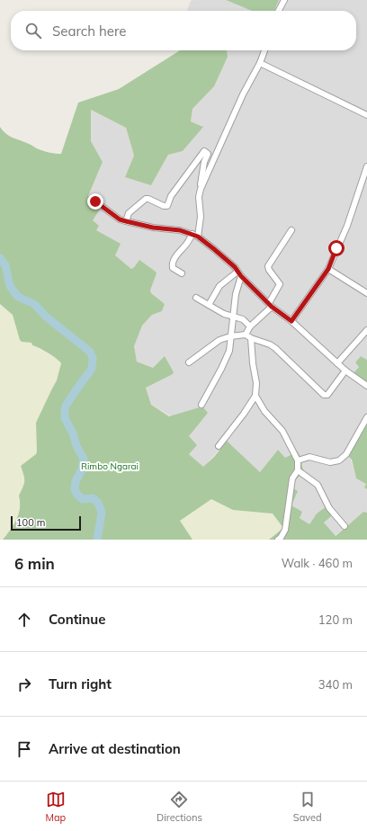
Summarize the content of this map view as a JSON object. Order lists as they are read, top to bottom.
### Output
{
  "parks": ["Rimbo Ngarai"],
  "scale_bar": "100 m",
  "page": {
    "search": "Search here",
    "scale": "100 m",
    "heading": ["6 min", "Walk · 460 m"],
    "list": [
      ["Continue", "120 m"],
      ["Turn right", "340 m"],
      "Arrive at destination"
    ],
    "nav": ["Map", "Directions", "Saved"]
  }
}
